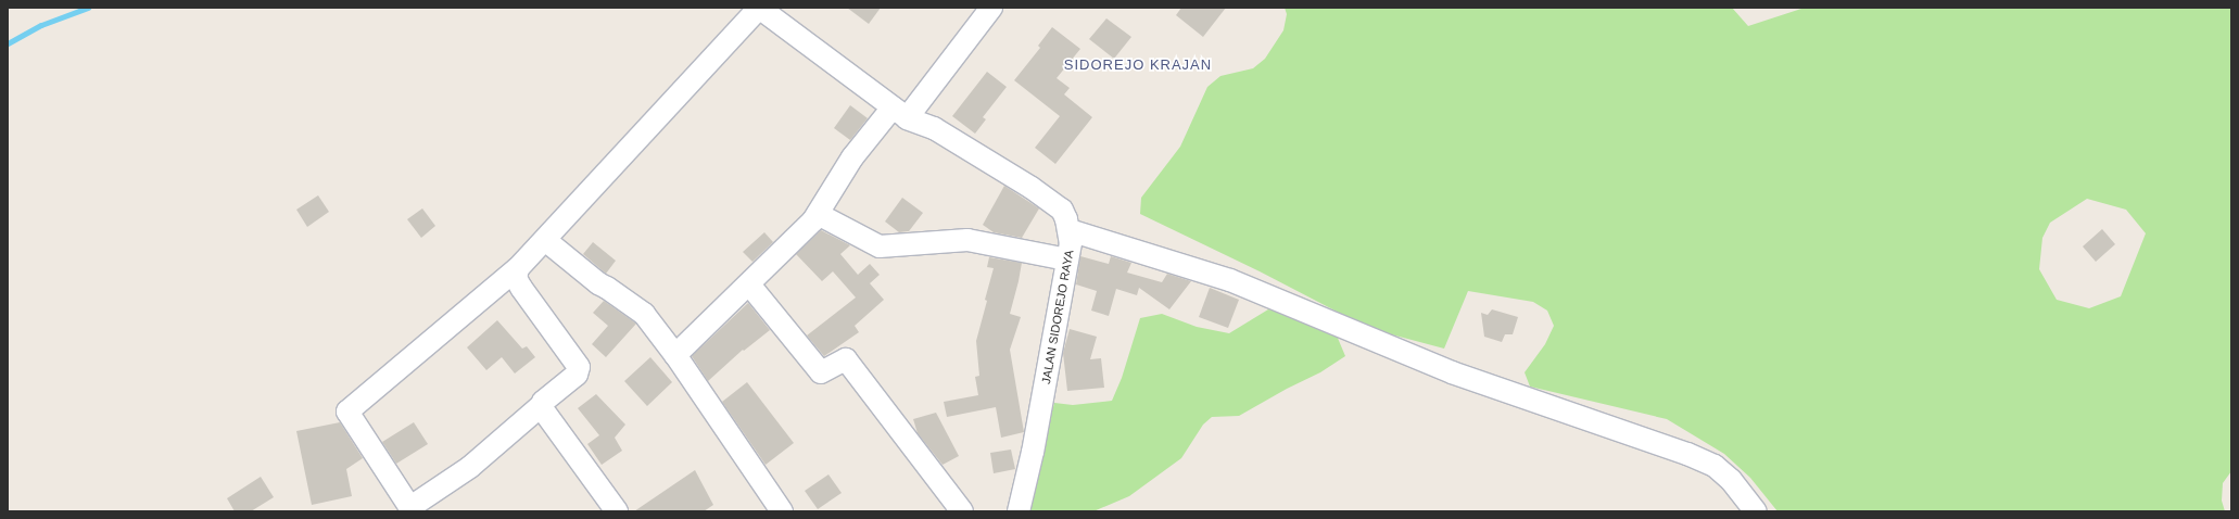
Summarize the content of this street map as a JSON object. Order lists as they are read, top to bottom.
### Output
{
  "streets": {
    "street": ["JALAN SIDOREJO RAYA"]
  },
  "districts": ["SIDOREJO KRAJAN"]
}
